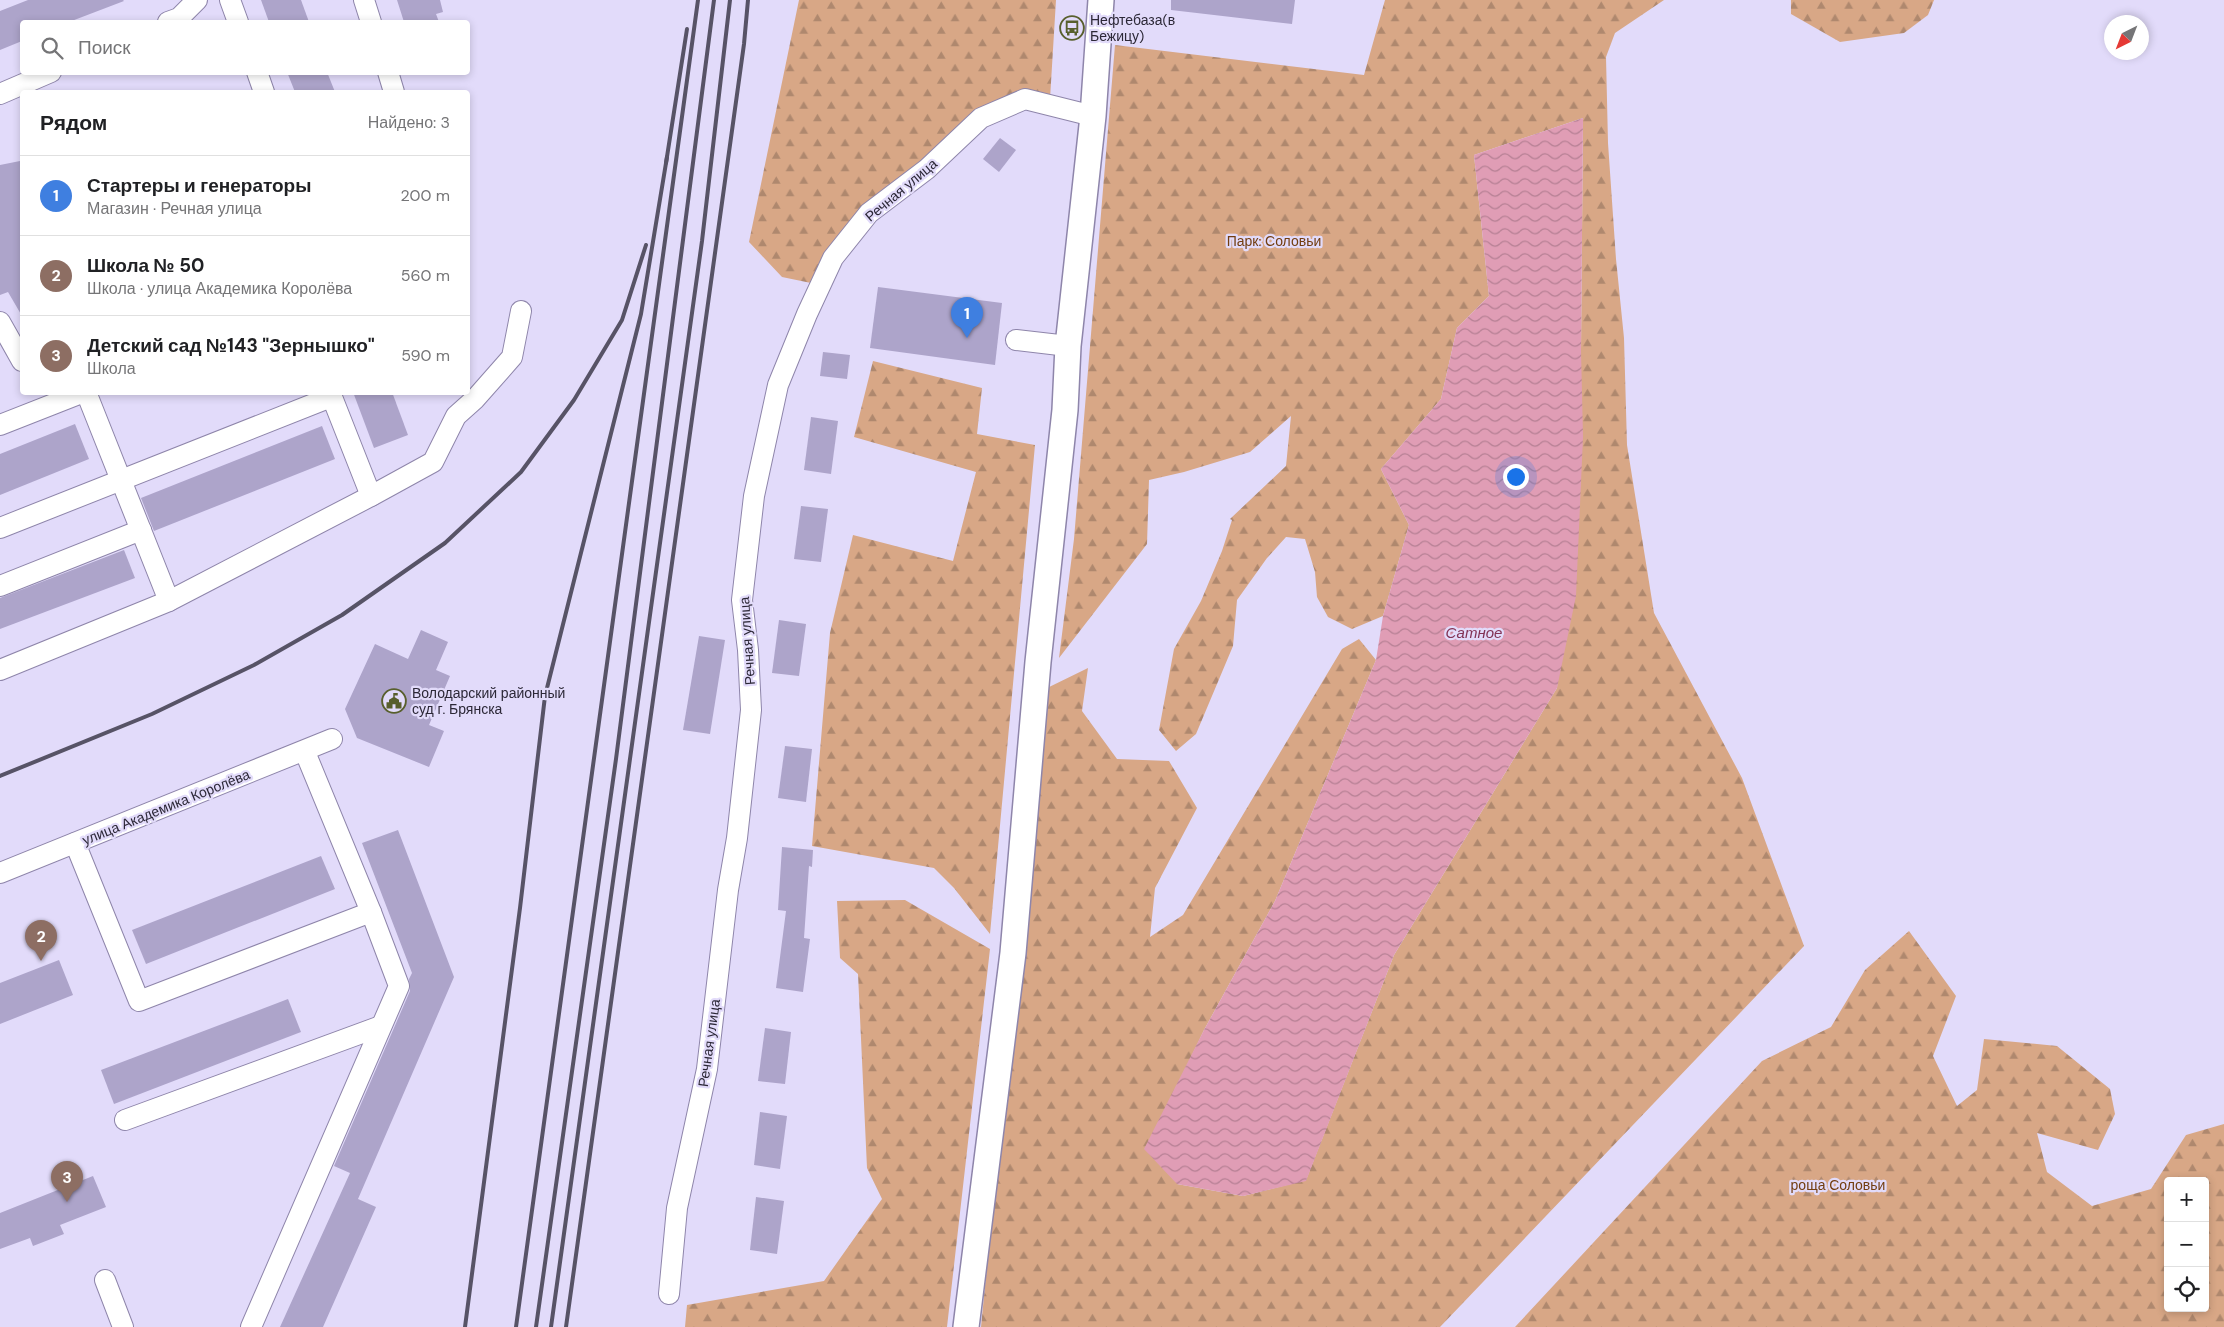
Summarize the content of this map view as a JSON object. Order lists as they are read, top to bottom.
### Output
{
  "streets": {
    "street": ["Речная улица", "улица Академика Королёва"]
  },
  "water": ["Сатное"],
  "parks": ["Парк: Соловьи", "роща Соловьи"],
  "places": {
    "bus stop": ["Нефтебаза(в Бежицу)"],
    "public building": ["Володарский районный суд г. Брянска"]
  },
  "north": "bottom left",
  "page": {
    "search": "Поиск",
    "heading": ["Рядом", "Найдено: 3"],
    "list": [
      {
        "mark": "1",
        "name": "Стартеры и генераторы",
        "note": "Магазин · Речная улица",
        "value": "200 m"
      },
      {
        "mark": "2",
        "name": "Школа № 50",
        "note": "Школа · улица Академика Королёва",
        "value": "560 m"
      },
      {
        "mark": "3",
        "name": "Детский сад №143 \"Зернышко\"",
        "note": "Школа",
        "value": "590 m"
      }
    ],
    "pins": ["1", "2", "3"],
    "map_buttons": ["+", "−"]
  }
}
